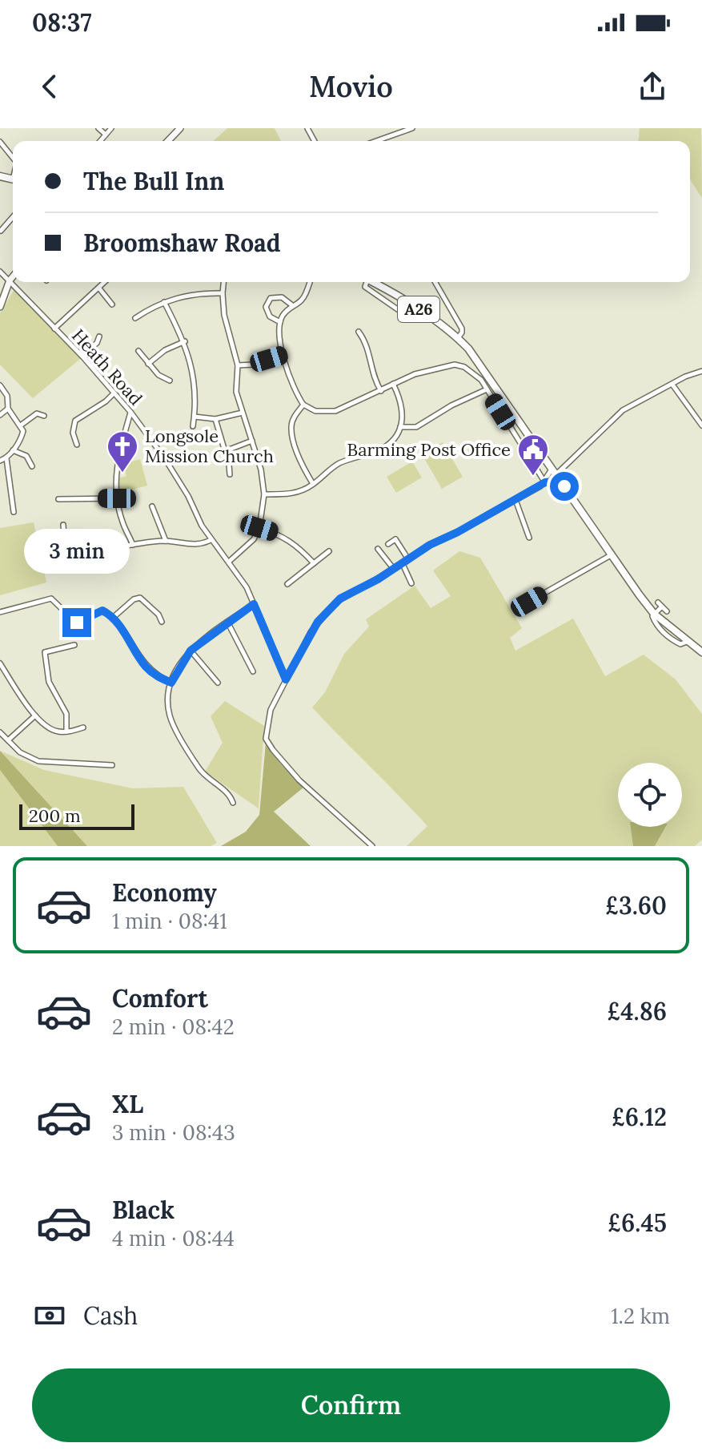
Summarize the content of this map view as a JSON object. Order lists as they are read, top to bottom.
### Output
{
  "streets": {
    "main road": ["A26"],
    "street": ["Heath Road"]
  },
  "places": {
    "church": ["Longsole Mission Church"],
    "public building": ["Barming Post Office"]
  },
  "scale_bar": "200 m",
  "page": {
    "status": "08:37",
    "header": "Movio",
    "banner": ["The Bull Inn", "Broomshaw Road"],
    "bubble": "3 min",
    "scale": "200 m",
    "list": [
      {
        "name": "Economy",
        "note": "1 min · 08:41",
        "value": "£3.60"
      },
      {
        "name": "Comfort",
        "note": "2 min · 08:42",
        "value": "£4.86"
      },
      {
        "name": "XL",
        "note": "3 min · 08:43",
        "value": "£6.12"
      },
      {
        "name": "Black",
        "note": "4 min · 08:44",
        "value": "£6.45"
      }
    ],
    "pay": ["Cash", "1.2 km"],
    "buttons": "Confirm"
  }
}
